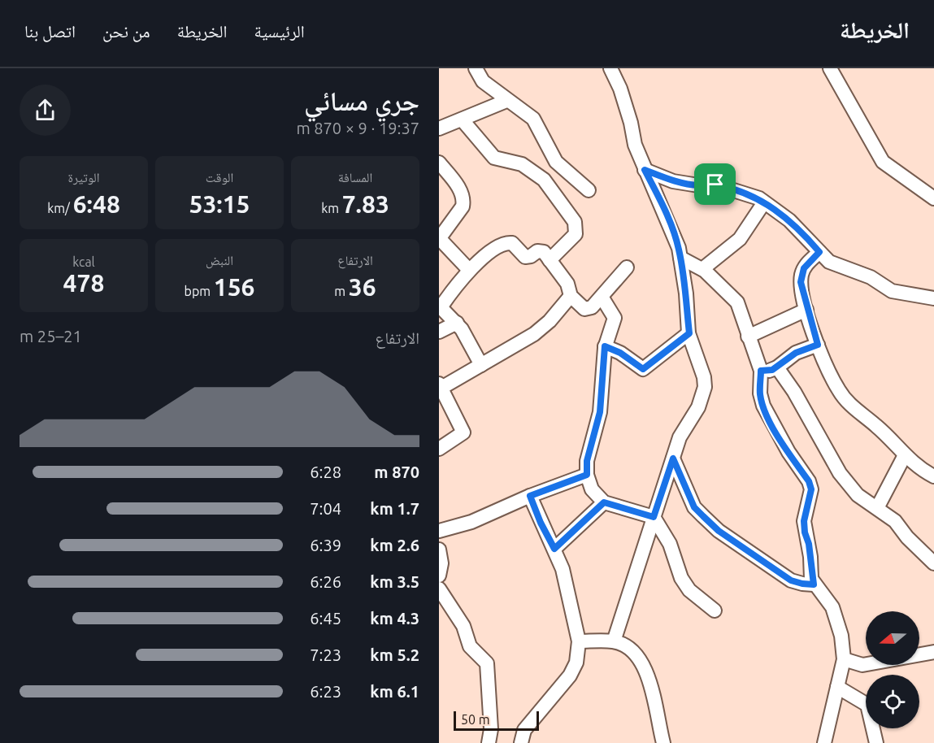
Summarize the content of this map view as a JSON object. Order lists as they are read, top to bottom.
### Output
{
  "scale_bar": "50 m",
  "north": "left",
  "page": {
    "header": "الخريطة",
    "nav": [
      "الرئيسية",
      "الخريطة",
      "من نحن",
      "اتصل بنا"
    ],
    "heading": ["جري مسائي", "19:37 · 9 × 870 m"],
    "stats": [
      ["المسافة", "7.83 km"],
      ["الوقت", "53:15"],
      ["الوتيرة", "6:48 /km"],
      ["الارتفاع", "36 m"],
      ["النبض", "156 bpm"],
      ["kcal", "478"]
    ],
    "chart": ["الارتفاع", "21–25 m"],
    "list": [
      {
        "name": "870 m",
        "note": "6:28"
      },
      {
        "name": "1.7 km",
        "note": "7:04"
      },
      {
        "name": "2.6 km",
        "note": "6:39"
      },
      {
        "name": "3.5 km",
        "note": "6:26"
      },
      {
        "name": "4.3 km",
        "note": "6:45"
      },
      {
        "name": "5.2 km",
        "note": "7:23"
      },
      {
        "name": "6.1 km",
        "note": "6:23"
      }
    ],
    "scale": "50 m"
  }
}
